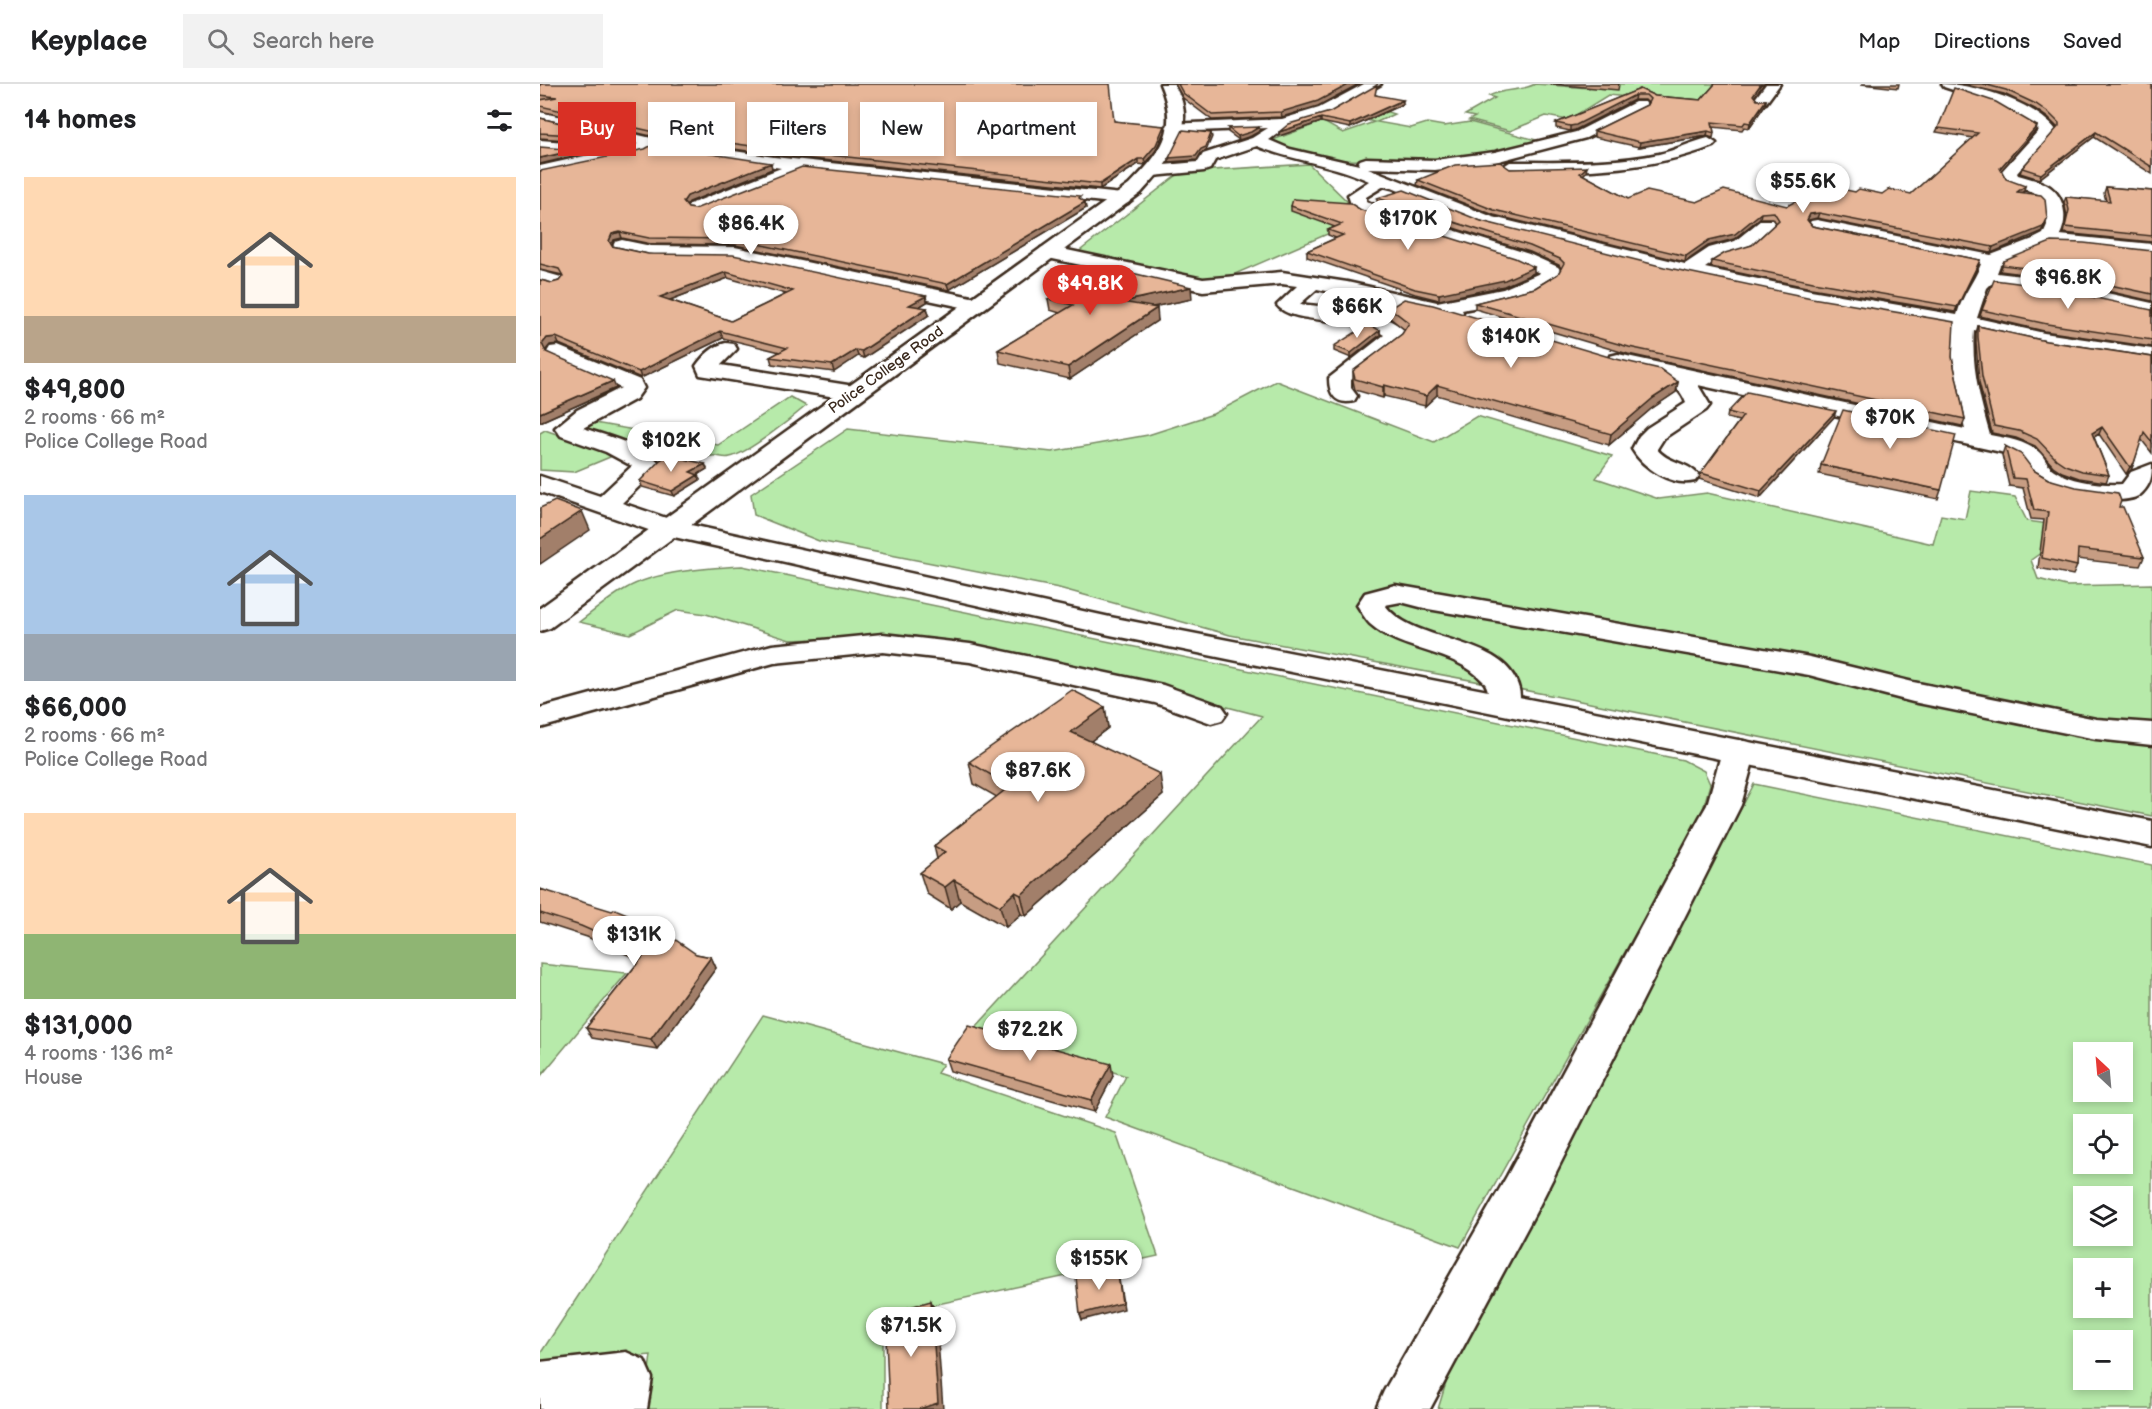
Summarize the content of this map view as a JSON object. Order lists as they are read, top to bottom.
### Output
{
  "streets": {
    "street": ["Police College Road"]
  },
  "north": "top left",
  "page": {
    "header": "Keyplace",
    "search": "Search here",
    "nav": ["Map", "Directions", "Saved"],
    "heading": "14 homes",
    "chip": [
      "Buy",
      "Rent",
      "Filters",
      "New",
      "Apartment"
    ],
    "list": [
      {
        "name": "$49,800",
        "note": "2 rooms · 66 m² · Police College Road"
      },
      {
        "name": "$66,000",
        "note": "2 rooms · 66 m² · Police College Road"
      },
      {
        "name": "$131,000",
        "note": "4 rooms · 136 m² · House"
      }
    ],
    "price": [
      "$55.6K",
      "$170K",
      "$86.4K",
      "$96.8K",
      "$49.8K",
      "$66K",
      "$140K",
      "$70K",
      "$102K",
      "$87.6K",
      "$131K",
      "$72.2K",
      "$155K",
      "$71.5K"
    ],
    "map_buttons": ["+", "−"]
  }
}
